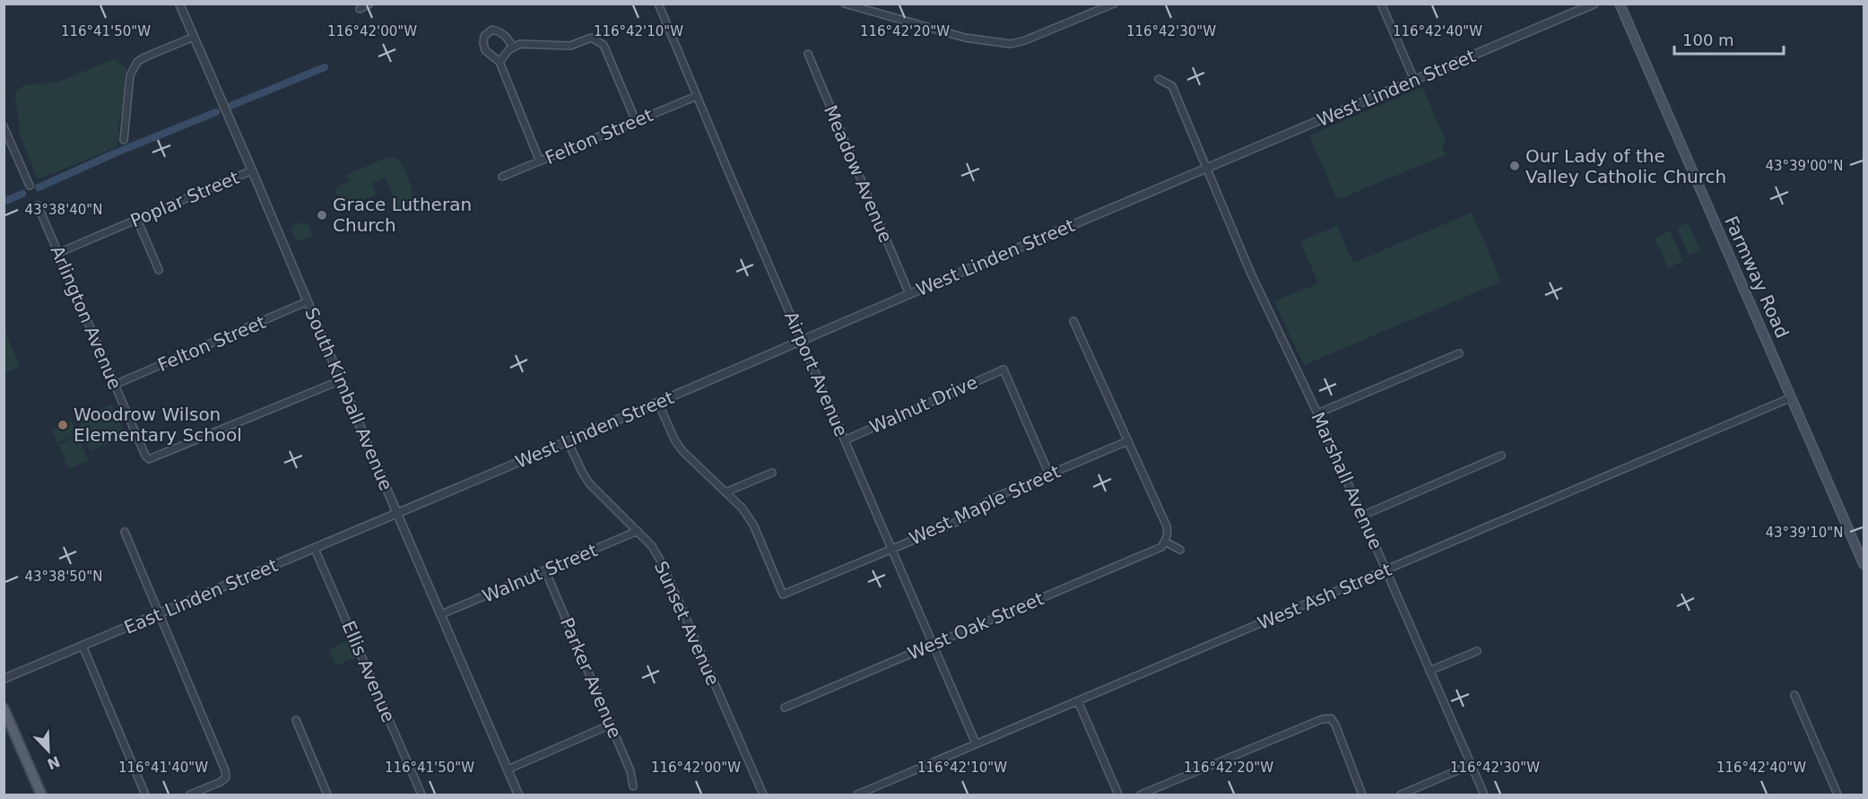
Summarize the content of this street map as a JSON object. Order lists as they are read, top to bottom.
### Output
{
  "streets": {
    "main road": ["Farmway Road"],
    "street": [
      "West Linden Street",
      "Felton Street",
      "Meadow Avenue",
      "Poplar Street",
      "Arlington Avenue",
      "Airport Avenue",
      "South Kimball Avenue",
      "Walnut Drive",
      "Marshall Avenue",
      "West Maple Street",
      "Walnut Street",
      "East Linden Street",
      "West Ash Street",
      "Sunset Avenue",
      "West Oak Street",
      "Ellis Avenue",
      "Parker Avenue"
    ]
  },
  "crossings": [
    ["West Linden Street", "Meadow Avenue"],
    ["West Linden Street", "Airport Avenue"],
    ["West Linden Street", "South Kimball Avenue"],
    ["West Linden Street", "Marshall Avenue"],
    ["West Linden Street", "East Linden Street"],
    ["West Linden Street", "Sunset Avenue"],
    ["Felton Street", "Arlington Avenue"],
    ["Felton Street", "Airport Avenue"],
    ["Felton Street", "South Kimball Avenue"],
    ["Poplar Street", "Arlington Avenue"],
    ["Poplar Street", "South Kimball Avenue"],
    ["Farmway Road", "West Ash Street"],
    ["Arlington Avenue", "South Kimball Avenue"],
    ["Airport Avenue", "Walnut Drive"],
    ["Airport Avenue", "West Maple Street"],
    ["Airport Avenue", "West Ash Street"],
    ["Airport Avenue", "West Oak Street"],
    ["South Kimball Avenue", "Walnut Street"],
    ["South Kimball Avenue", "East Linden Street"],
    ["Walnut Drive", "West Maple Street"],
    ["Marshall Avenue", "West Ash Street"],
    ["Walnut Street", "Sunset Avenue"],
    ["Walnut Street", "Parker Avenue"],
    ["East Linden Street", "Ellis Avenue"]
  ],
  "places": ["Our Lady of the Valley Catholic Church", "Grace Lutheran Church", "Woodrow Wilson Elementary School"],
  "scale_bar": "100 m",
  "north": "bottom right",
  "coordinates": [
    "116°41'50\"W",
    "116°42'00\"W",
    "116°42'10\"W",
    "116°42'20\"W",
    "116°42'40\"W",
    "116°42'30\"W",
    "43°39'00\"N",
    "43°38'40\"N",
    "43°39'10\"N",
    "43°38'50\"N",
    "116°41'40\"W"
  ]
}
